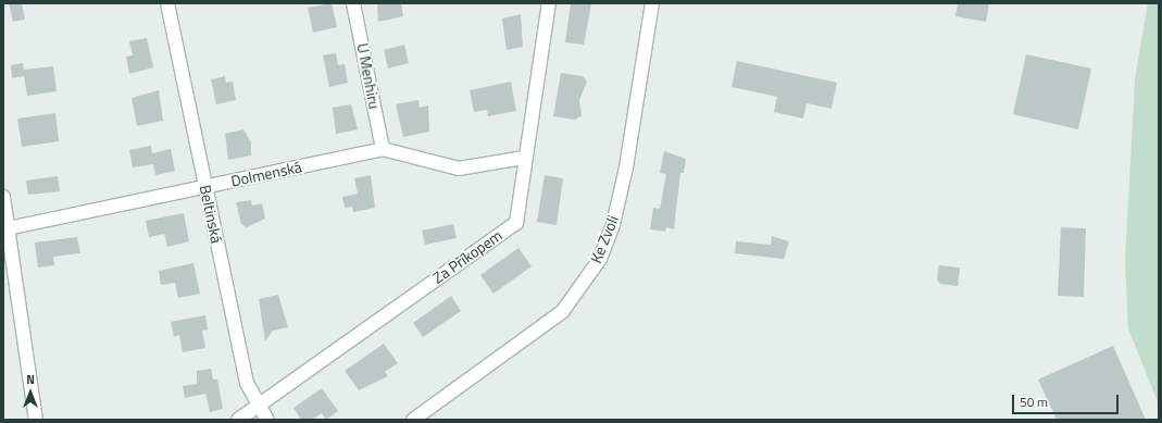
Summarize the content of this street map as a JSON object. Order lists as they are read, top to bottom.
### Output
{
  "streets": {
    "street": [
      "U Menhiru",
      "Dolmenská",
      "Beltinská",
      "Ke Zvoli",
      "Za Příkopem"
    ]
  },
  "crossings": [
    ["U Menhiru", "Dolmenská"],
    ["Dolmenská", "Beltinská"],
    ["Dolmenská", "Za Příkopem"],
    ["Beltinská", "Za Příkopem"]
  ],
  "scale_bar": "50 m",
  "north": "top"
}
